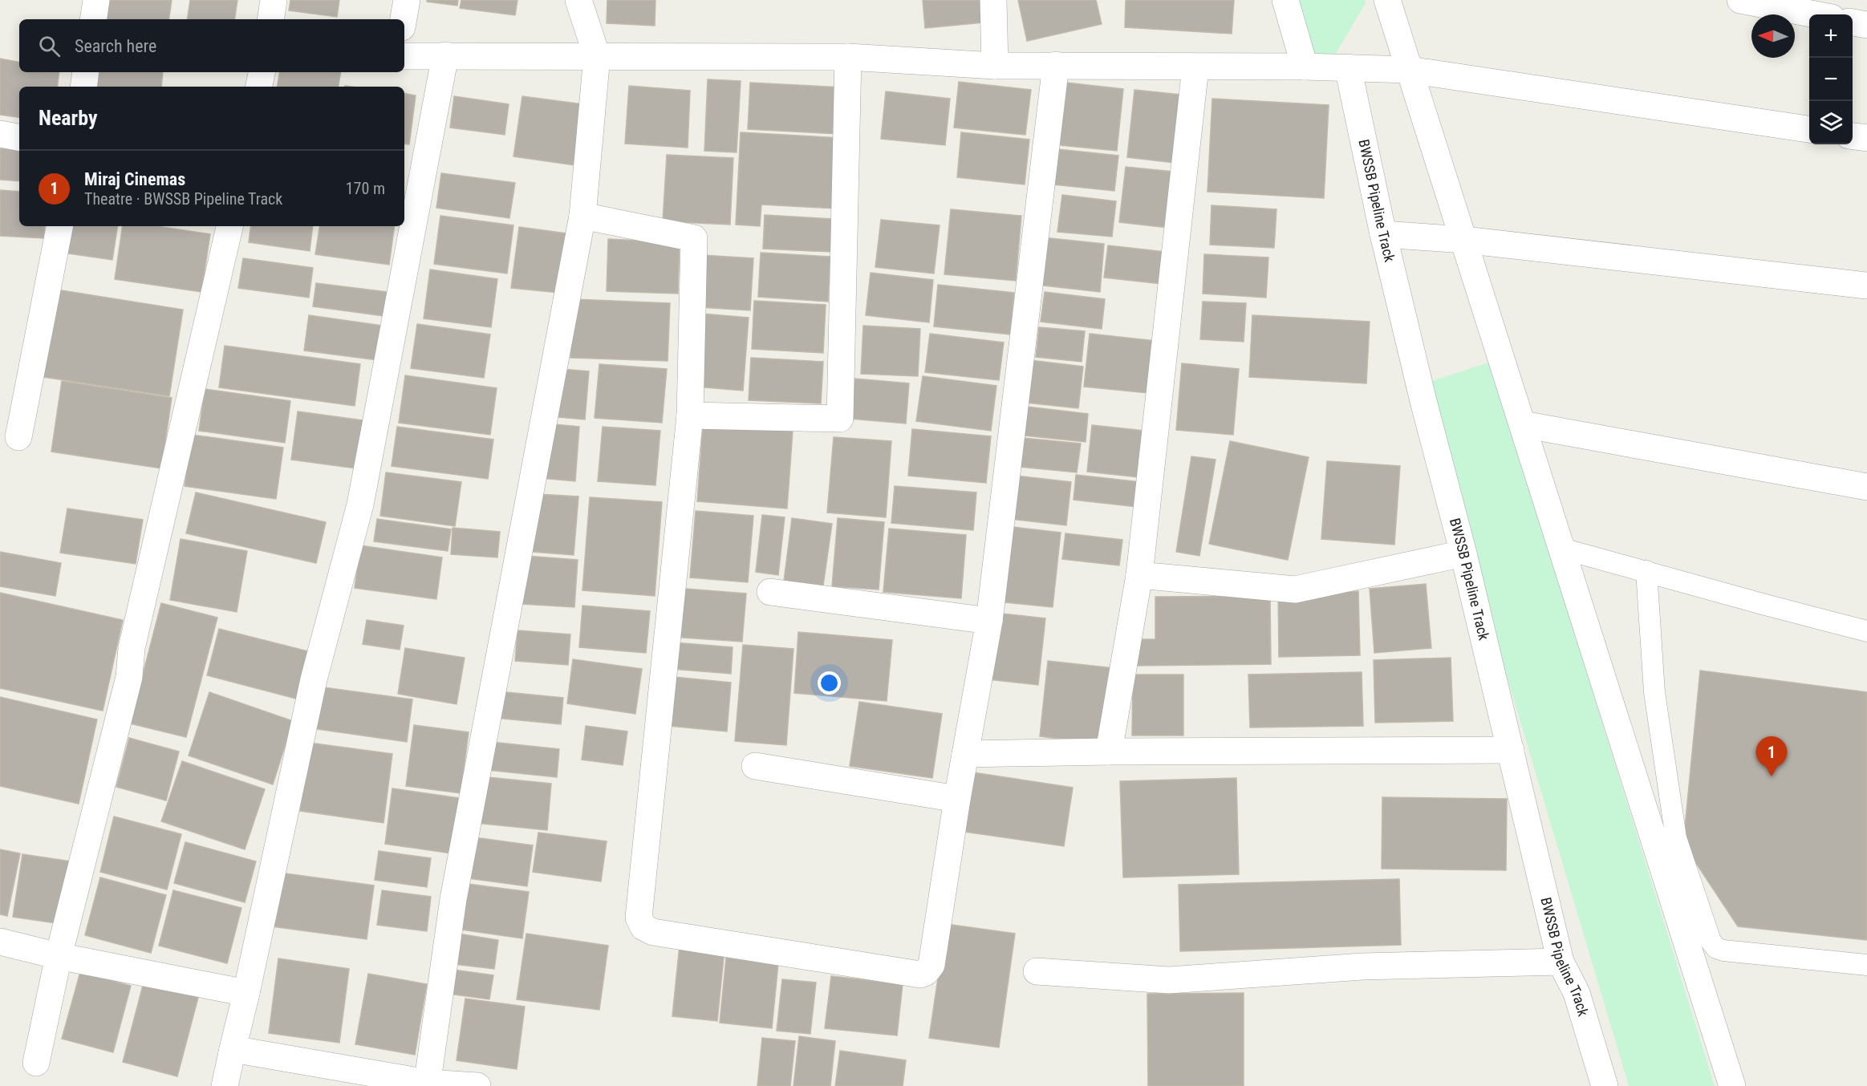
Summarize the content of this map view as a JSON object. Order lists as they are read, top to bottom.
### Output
{
  "streets": {
    "street": ["BWSSB Pipeline Track"]
  },
  "north": "left",
  "page": {
    "map_buttons": ["+", "−"],
    "search": "Search here",
    "heading": "Nearby",
    "list": [
      {
        "mark": "1",
        "name": "Miraj Cinemas",
        "note": "Theatre · BWSSB Pipeline Track",
        "value": "170 m"
      }
    ],
    "pins": "1"
  }
}
